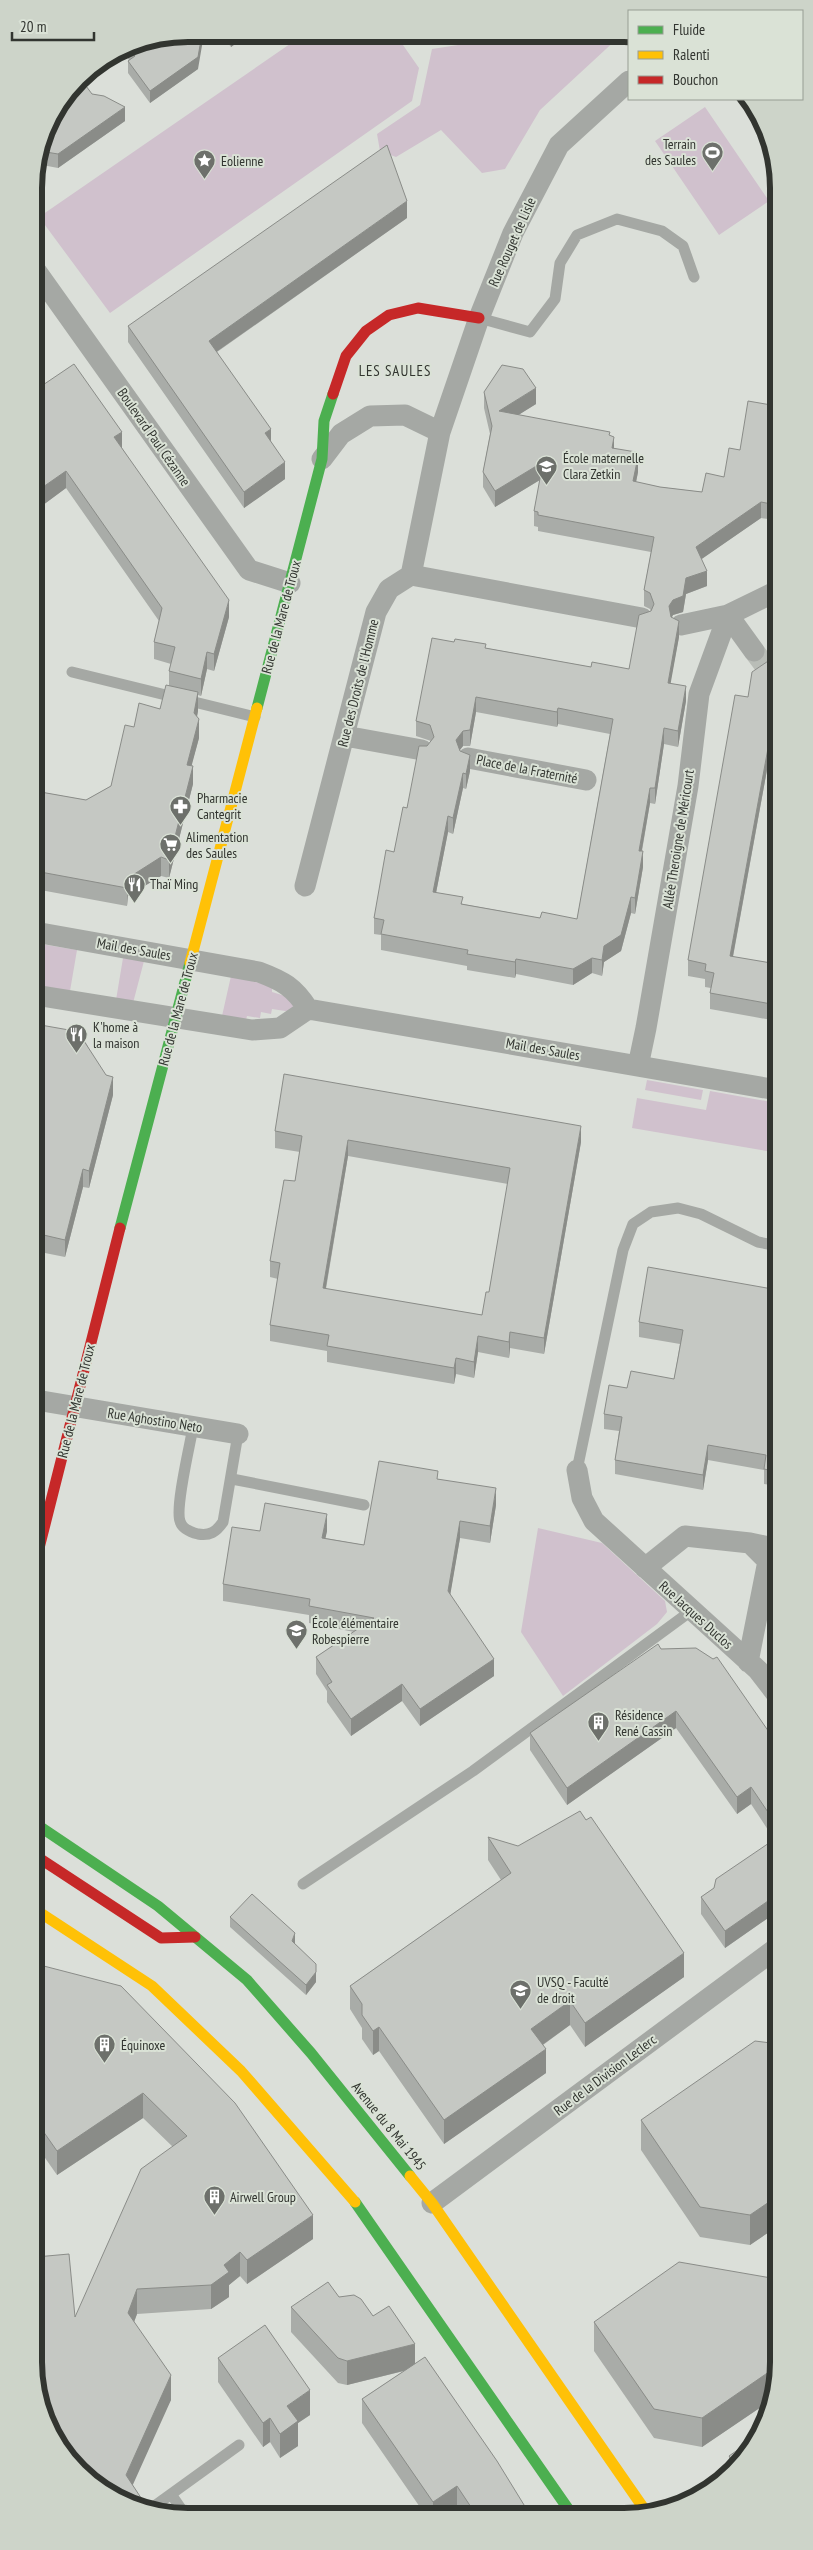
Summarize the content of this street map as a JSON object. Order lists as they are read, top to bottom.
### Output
{
  "streets": {
    "main road": ["Rue de la Mare de Troux", "Avenue du 8 Mai 1945"],
    "street": [
      "Rue Rouget de Lisle",
      "Boulevard Paul Cézanne",
      "Rue des Droits de l'Homme",
      "Place de la Fraternité",
      "Allée Theroigne de Méricourt",
      "Mail des Saules",
      "Rue Aghostino Neto",
      "Rue Jacques Duclos",
      "Rue de la Division Leclerc"
    ]
  },
  "crossings": [
    ["Rue Rouget de Lisle", "Rue de la Mare de Troux"],
    ["Rue Rouget de Lisle", "Rue des Droits de l'Homme"],
    ["Boulevard Paul Cézanne", "Rue de la Mare de Troux"],
    ["Rue de la Mare de Troux", "Mail des Saules"],
    ["Rue de la Mare de Troux", "Rue Aghostino Neto"],
    ["Allée Theroigne de Méricourt", "Mail des Saules"],
    ["Rue de la Division Leclerc", "Avenue du 8 Mai 1945"]
  ],
  "districts": ["LES SAULES"],
  "places": {
    "sports": ["Terrain des Saules"],
    "place": ["Eolienne"],
    "school or university": ["École maternelle Clara Zetkin", "École élémentaire Robespierre", "UVSQ - Faculté de droit"],
    "pharmacy": ["Pharmacie Cantegrit"],
    "supermarket": ["Alimentation des Saules"],
    "restaurant": ["Thaï Ming", "K'home à la maison"],
    "building": ["Résidence René Cassin", "Équinoxe", "Airwell Group"]
  },
  "legend": ["Fluide", "Ralenti", "Bouchon"],
  "scale_bar": "20 m"
}
